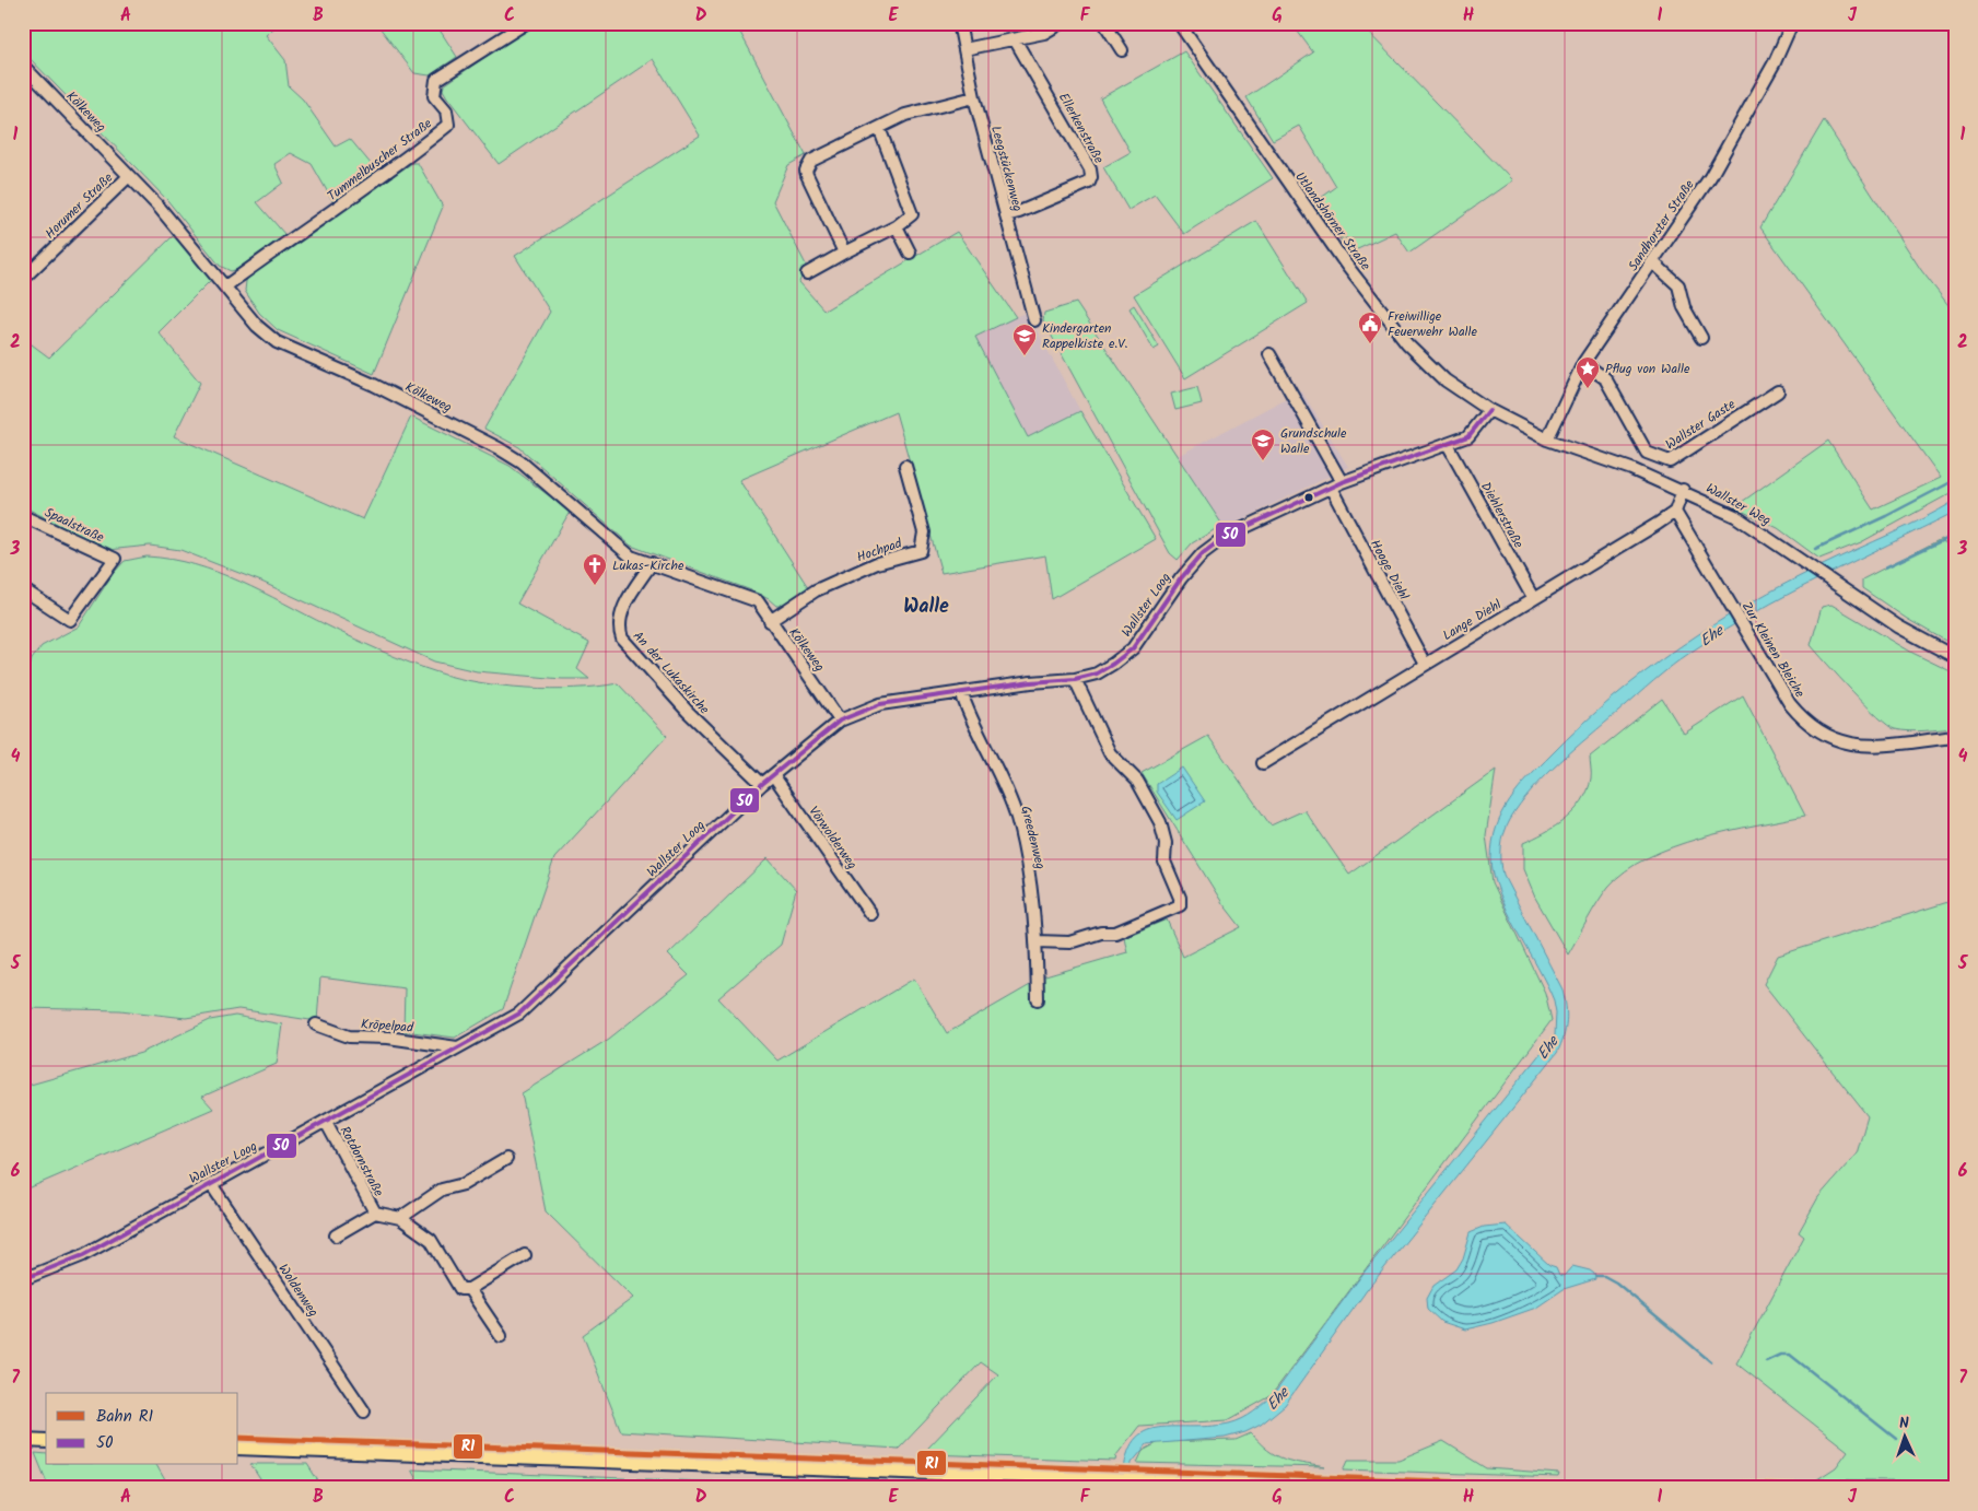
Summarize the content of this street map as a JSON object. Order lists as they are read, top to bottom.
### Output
{
  "streets": {
    "street": [
      "Kölkeweg",
      "Ellerkenstraße",
      "Tummelbuscher Straße",
      "Leegstückenweg",
      "Horumer Straße",
      "Utlandshörner Straße",
      "Sandhorster Straße",
      "Wallster Gaste",
      "Wallster Weg",
      "Diehlerstraße",
      "Spaalstraße",
      "Hochpad",
      "Hooge Diehl",
      "Wallster Loog",
      "Lange Diehl",
      "Zur Kleinen Bleiche",
      "An der Lukaskirche",
      "Vörwolderweg",
      "Greedenweg",
      "Kröpelpad",
      "Rotdornstraße",
      "Woldenweg"
    ]
  },
  "crossings": [
    ["Kölkeweg", "Tummelbuscher Straße"],
    ["Kölkeweg", "Horumer Straße"],
    ["Kölkeweg", "Hochpad"],
    ["Kölkeweg", "Wallster Loog"],
    ["Kölkeweg", "An der Lukaskirche"],
    ["Ellerkenstraße", "Leegstückenweg"],
    ["Utlandshörner Straße", "Wallster Weg"],
    ["Utlandshörner Straße", "Wallster Loog"],
    ["Sandhorster Straße", "Wallster Gaste"],
    ["Sandhorster Straße", "Wallster Weg"],
    ["Wallster Weg", "Wallster Loog"],
    ["Diehlerstraße", "Wallster Loog"],
    ["Diehlerstraße", "Lange Diehl"],
    ["Hooge Diehl", "Wallster Loog"],
    ["Hooge Diehl", "Lange Diehl"],
    ["Wallster Loog", "An der Lukaskirche"],
    ["Wallster Loog", "Vörwolderweg"],
    ["Wallster Loog", "Greedenweg"],
    ["Wallster Loog", "Kröpelpad"],
    ["Wallster Loog", "Rotdornstraße"],
    ["Wallster Loog", "Woldenweg"],
    ["Lange Diehl", "Zur Kleinen Bleiche"]
  ],
  "districts": ["Walle"],
  "water": ["Ehe"],
  "places": {
    "public building": ["Freiwillige Feuerwehr Walle"],
    "school or university": ["Kindergarten Rappelkiste e.V.", "Grundschule Walle"],
    "place": ["Pflug von Walle"],
    "church": ["Lukas-Kirche"]
  },
  "lines": ["transit line 50", "rail line R1"],
  "legend": ["Bahn R1", "50"],
  "north": "top",
  "grid": {
    "columns": [
      "A",
      "B",
      "C",
      "D",
      "E",
      "F",
      "G",
      "H",
      "I",
      "J"
    ],
    "rows": [
      "1",
      "2",
      "3",
      "4",
      "5",
      "6",
      "7"
    ]
  }
}
